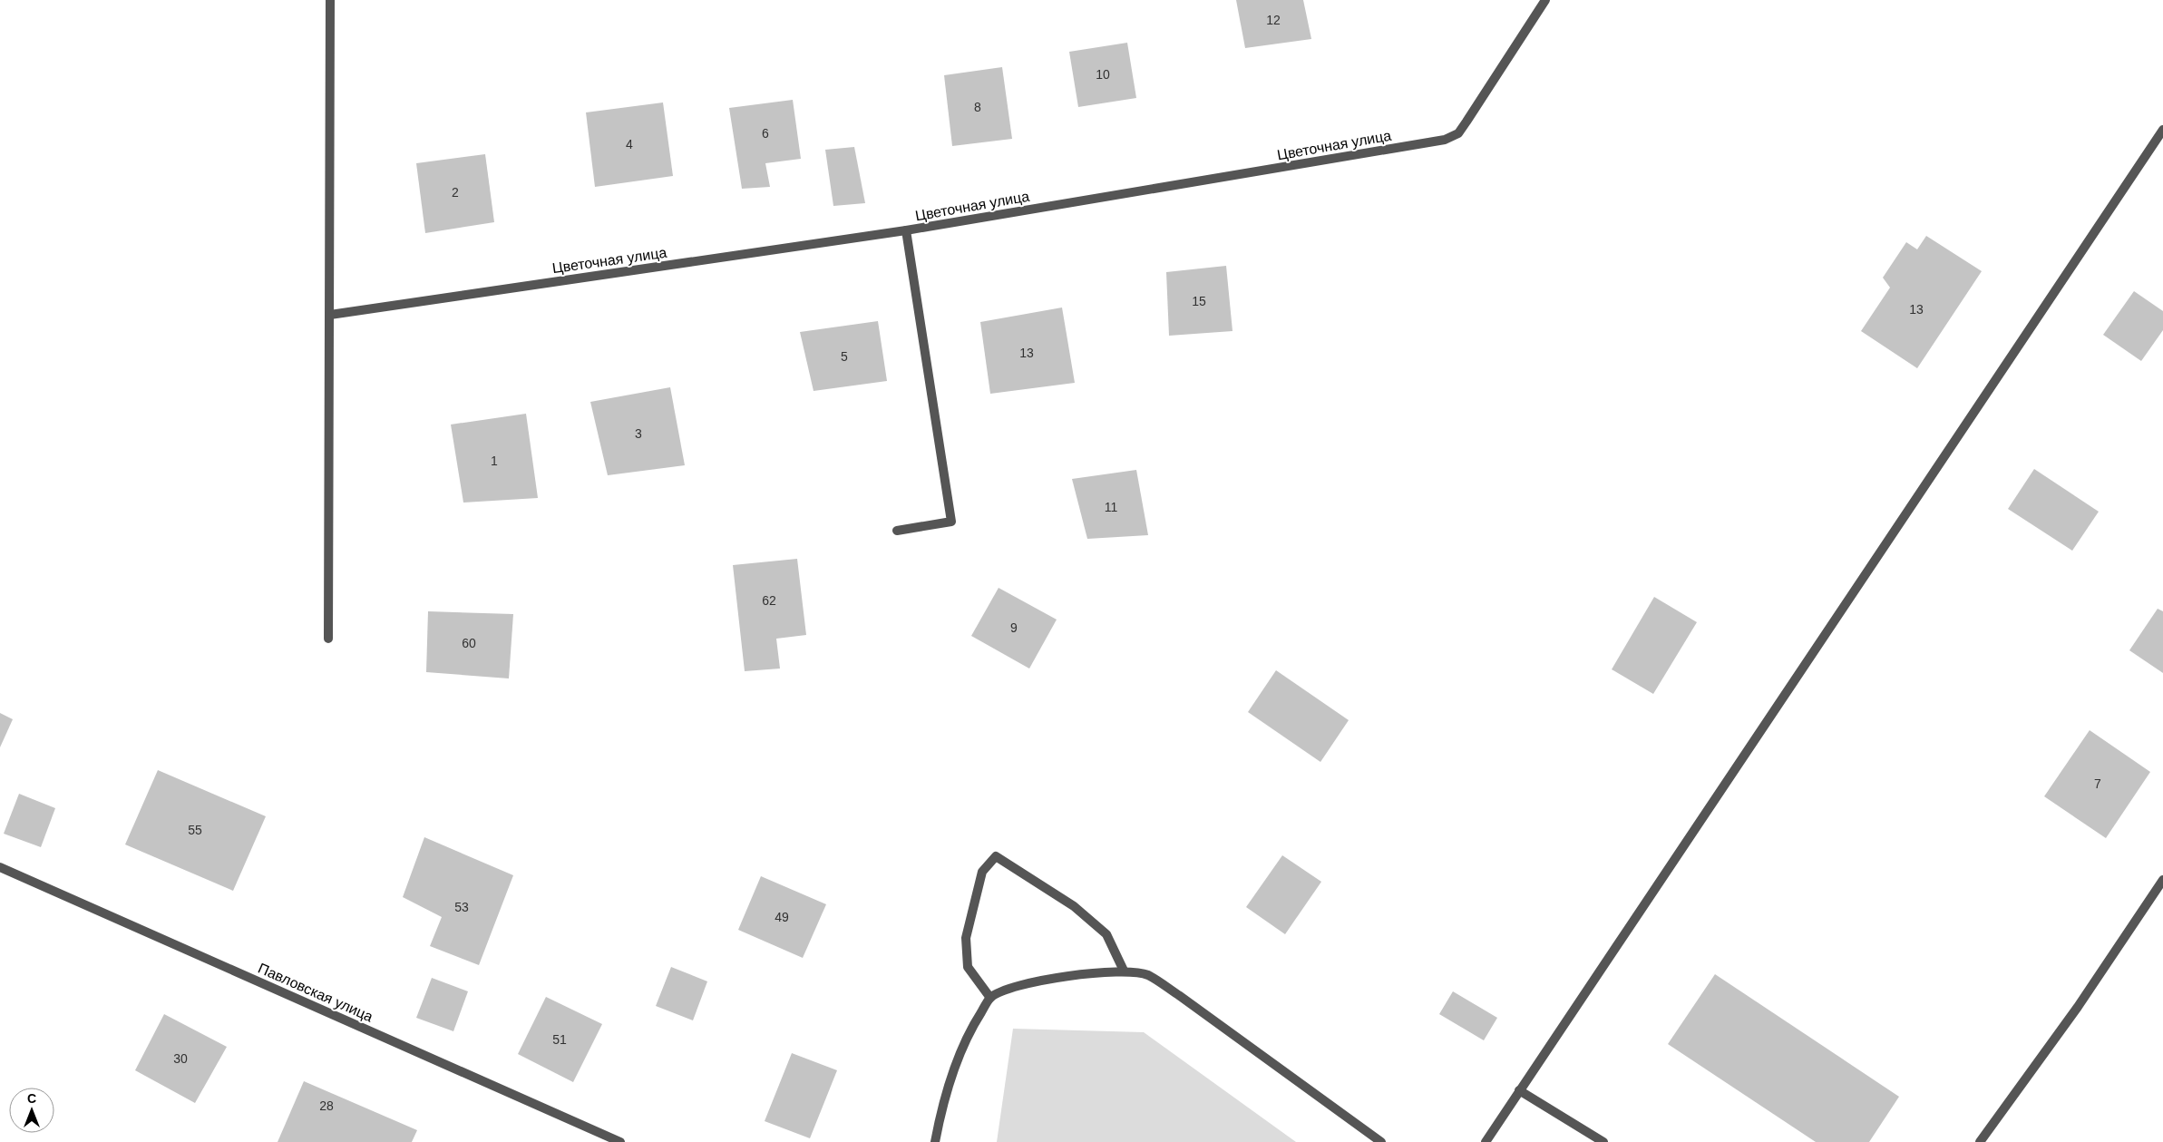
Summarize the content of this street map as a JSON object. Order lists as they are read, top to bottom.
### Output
{
  "streets": {
    "street": ["Цветочная улица", "Павловская улица"]
  },
  "house_numbers": [
    "12",
    "10",
    "8",
    "6",
    "4",
    "2",
    "15",
    "13",
    "13",
    "5",
    "3",
    "1",
    "11",
    "62",
    "9",
    "60",
    "7",
    "55",
    "53",
    "49",
    "51",
    "30",
    "28"
  ],
  "north": "top"
}
